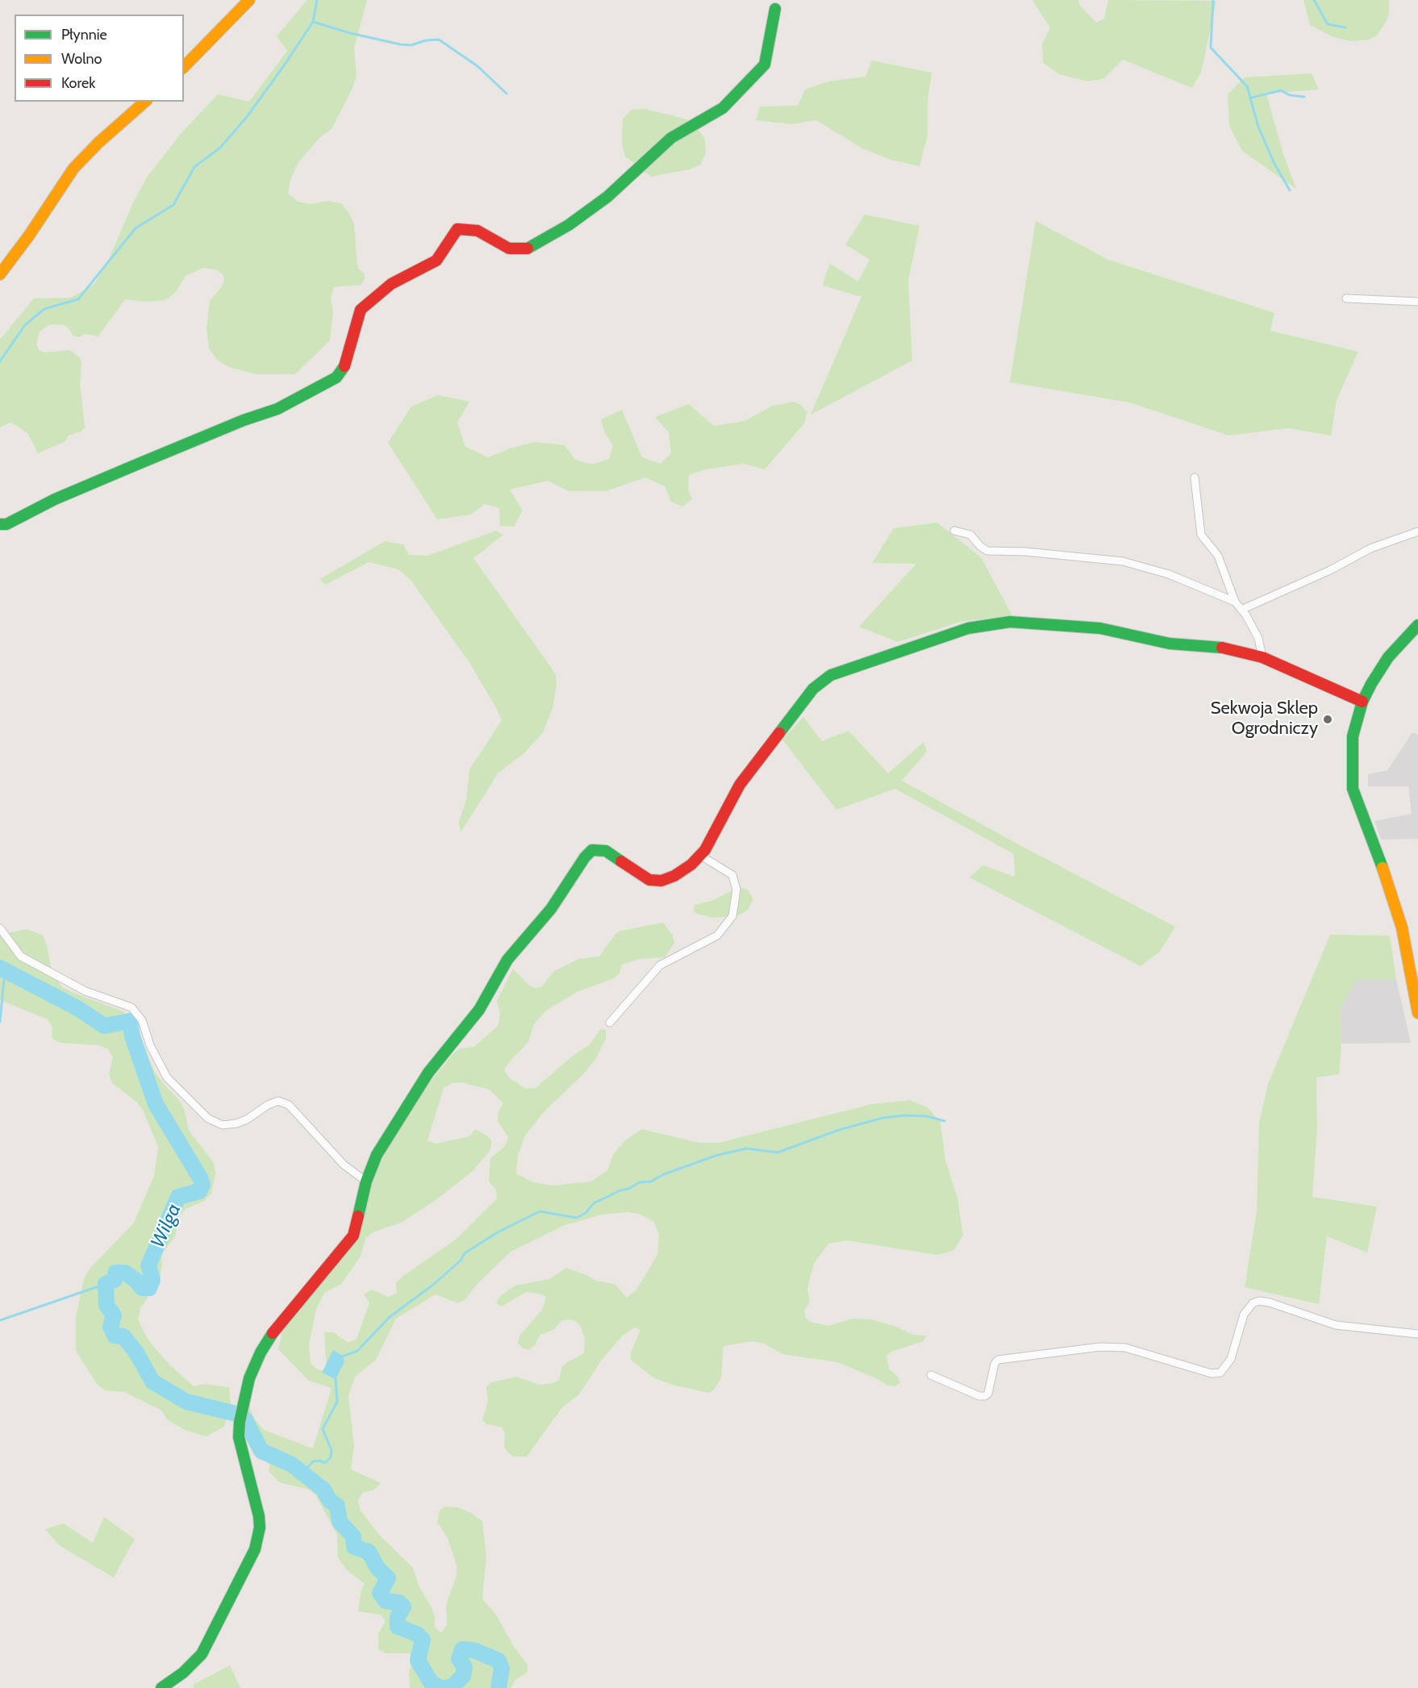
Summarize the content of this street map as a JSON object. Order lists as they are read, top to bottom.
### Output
{
  "water": ["Wilga"],
  "places": ["Sekwoja Sklep Ogrodniczy"],
  "legend": ["Płynnie", "Wolno", "Korek"]
}
